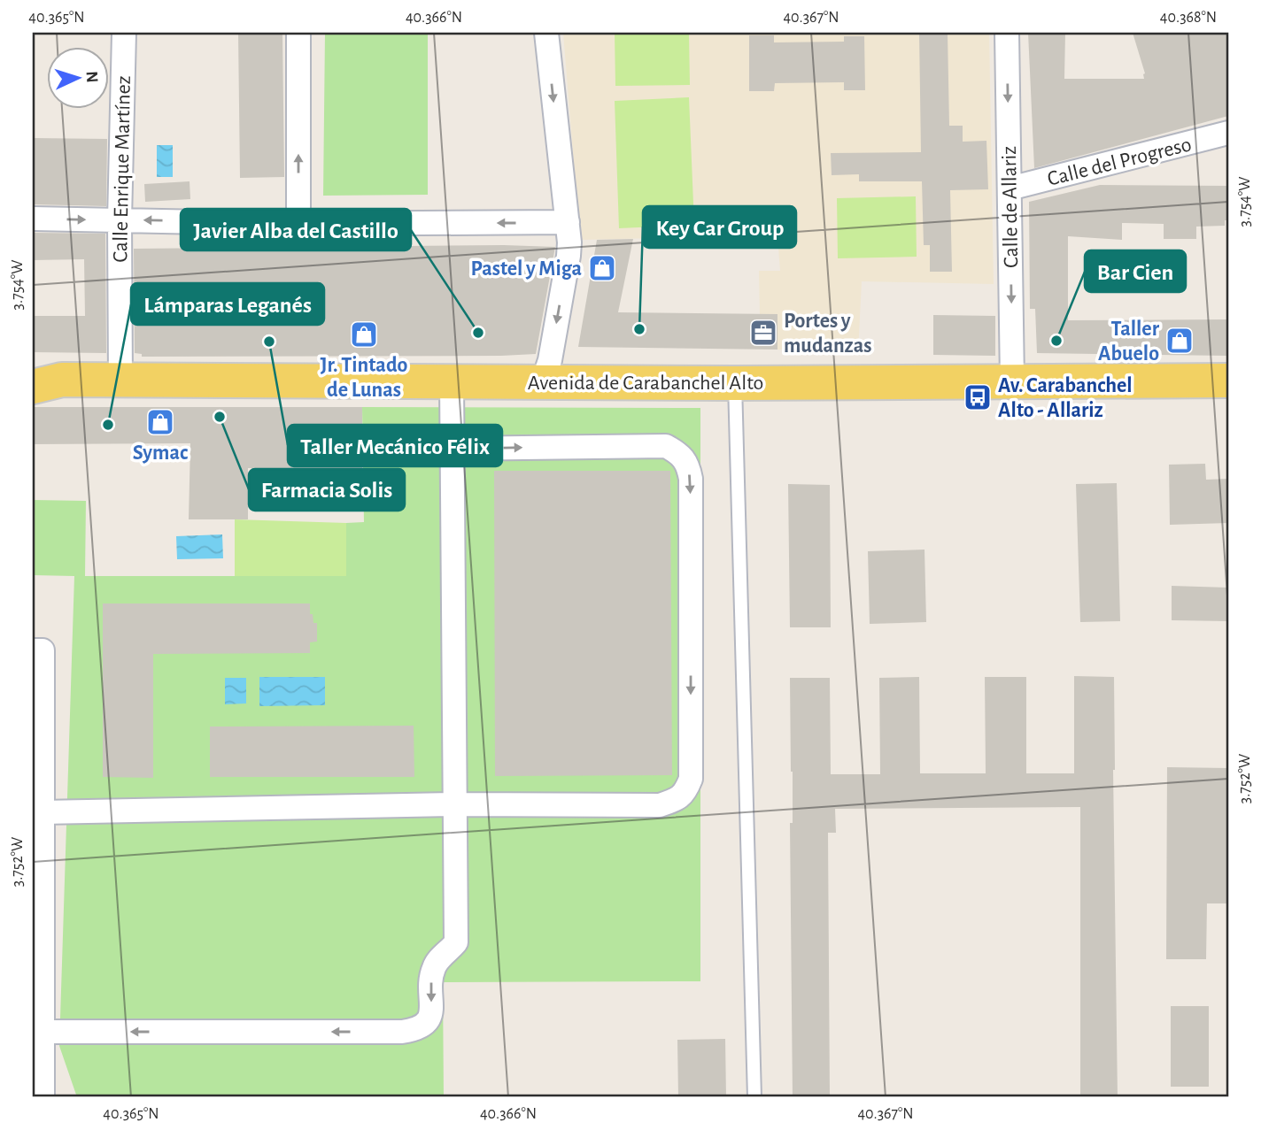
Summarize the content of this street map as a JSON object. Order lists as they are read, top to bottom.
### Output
{
  "streets": {
    "main road": ["Avenida de Carabanchel Alto"],
    "street": ["Calle del Progreso", "Calle Enrique Martínez", "Calle de Allariz"]
  },
  "crossings": [
    ["Calle del Progreso", "Calle de Allariz"],
    ["Calle Enrique Martínez", "Avenida de Carabanchel Alto"],
    ["Calle de Allariz", "Avenida de Carabanchel Alto"]
  ],
  "one_way": ["Calle de Allariz"],
  "places": {
    "shop": [
      "Pastel y Miga",
      "Jr. Tintado de Lunas",
      "Taller Abuelo",
      "Symac"
    ],
    "other": [
      "Key Car Group",
      "Javier Alba del Castillo",
      "Bar Cien",
      "Taller Mecánico Félix",
      "Farmacia Solis",
      "Lámparas Leganés"
    ],
    "office": ["Portes y mudanzas"],
    "bus stop": ["Av. Carabanchel Alto - Allariz"]
  },
  "north": "right",
  "coordinates": [
    "40.365°N",
    "40.366°N",
    "40.367°N",
    "40.368°N",
    "3.754°W",
    "3.752°W"
  ]
}
